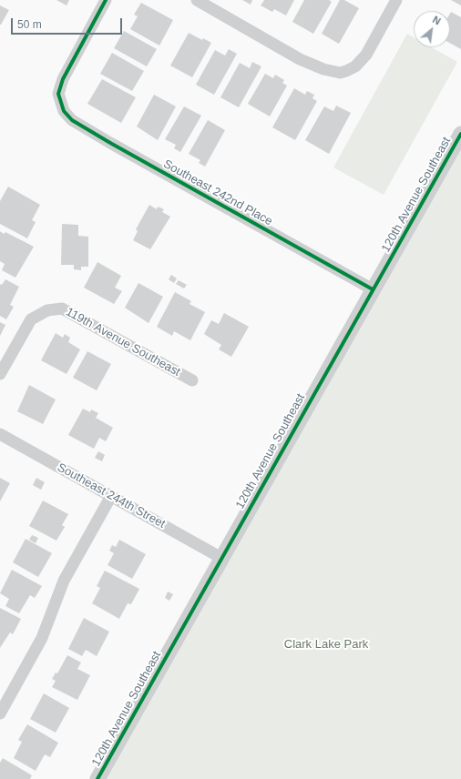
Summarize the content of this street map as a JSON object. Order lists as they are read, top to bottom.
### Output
{
  "streets": {
    "street": [
      "Southeast 242nd Place",
      "120th Avenue Southeast",
      "119th Avenue Southeast",
      "Southeast 244th Street"
    ]
  },
  "crossings": [
    ["Southeast 242nd Place", "120th Avenue Southeast"],
    ["120th Avenue Southeast", "Southeast 244th Street"]
  ],
  "parks": ["Clark Lake Park"],
  "scale_bar": "50 m",
  "north": "top right"
}
